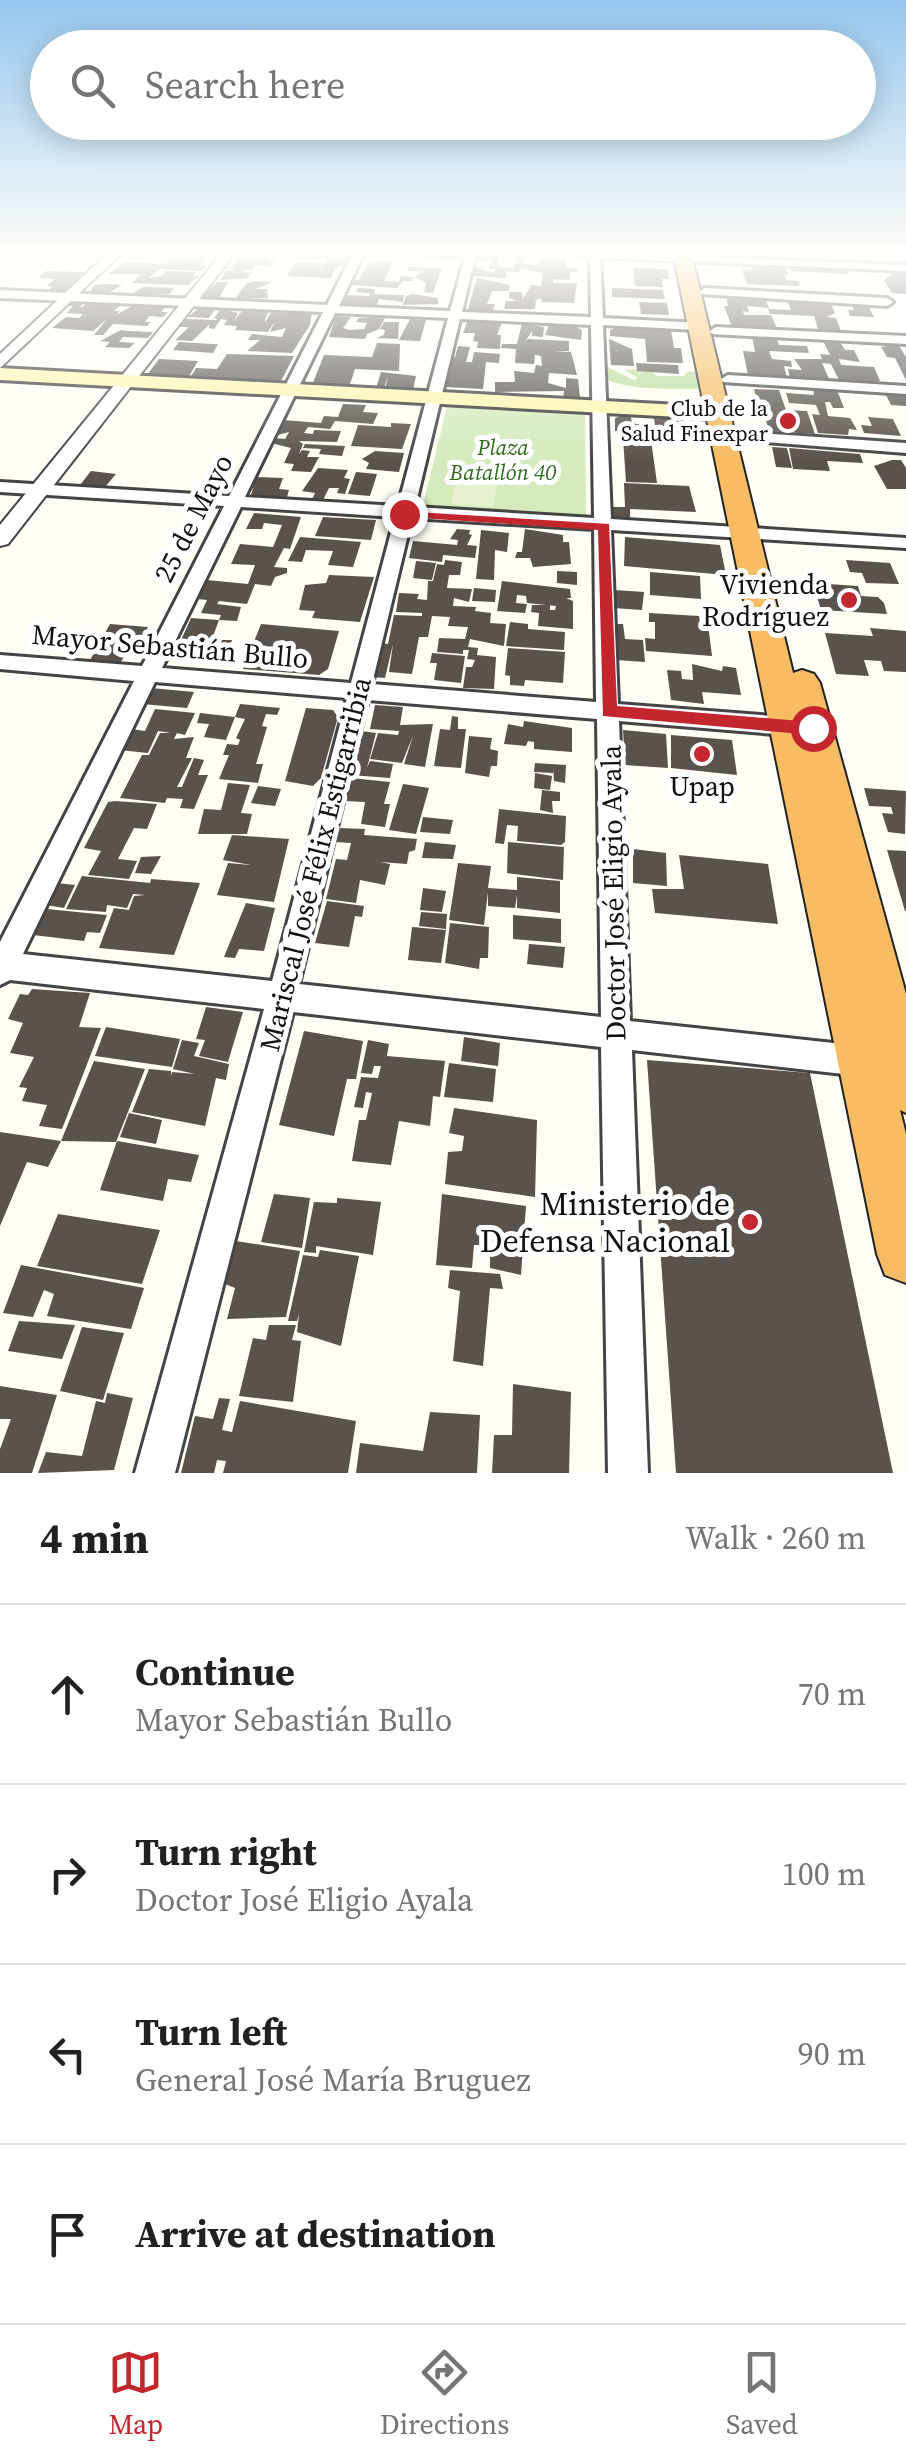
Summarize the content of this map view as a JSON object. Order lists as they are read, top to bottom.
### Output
{
  "streets": {
    "street": [
      "25 de Mayo",
      "Mayor Sebastián Bullo",
      "Mariscal José Félix Estigarribia",
      "Doctor José Eligio Ayala"
    ]
  },
  "crossings": [
    ["25 de Mayo", "Mayor Sebastián Bullo"],
    ["Mayor Sebastián Bullo", "Mariscal José Félix Estigarribia"],
    ["Mayor Sebastián Bullo", "Doctor José Eligio Ayala"]
  ],
  "parks": ["Plaza Batallón 40"],
  "places": [
    "Club de la Salud Finexpar",
    "Vivienda Rodríguez",
    "Upap",
    "Ministerio de Defensa Nacional"
  ],
  "page": {
    "search": "Search here",
    "heading": ["4 min", "Walk · 260 m"],
    "list": [
      ["Continue", "Mayor Sebastián Bullo", "70 m"],
      ["Turn right", "Doctor José Eligio Ayala", "100 m"],
      ["Turn left", "General José María Bruguez", "90 m"],
      "Arrive at destination"
    ],
    "nav": ["Map", "Directions", "Saved"]
  }
}
